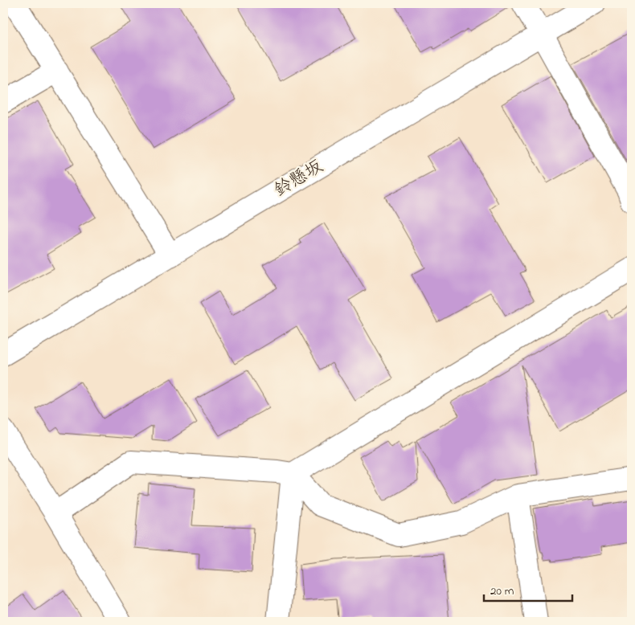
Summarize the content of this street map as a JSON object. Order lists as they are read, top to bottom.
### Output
{
  "streets": {
    "street": ["鈴懸坂"]
  },
  "scale_bar": "20 m"
}
